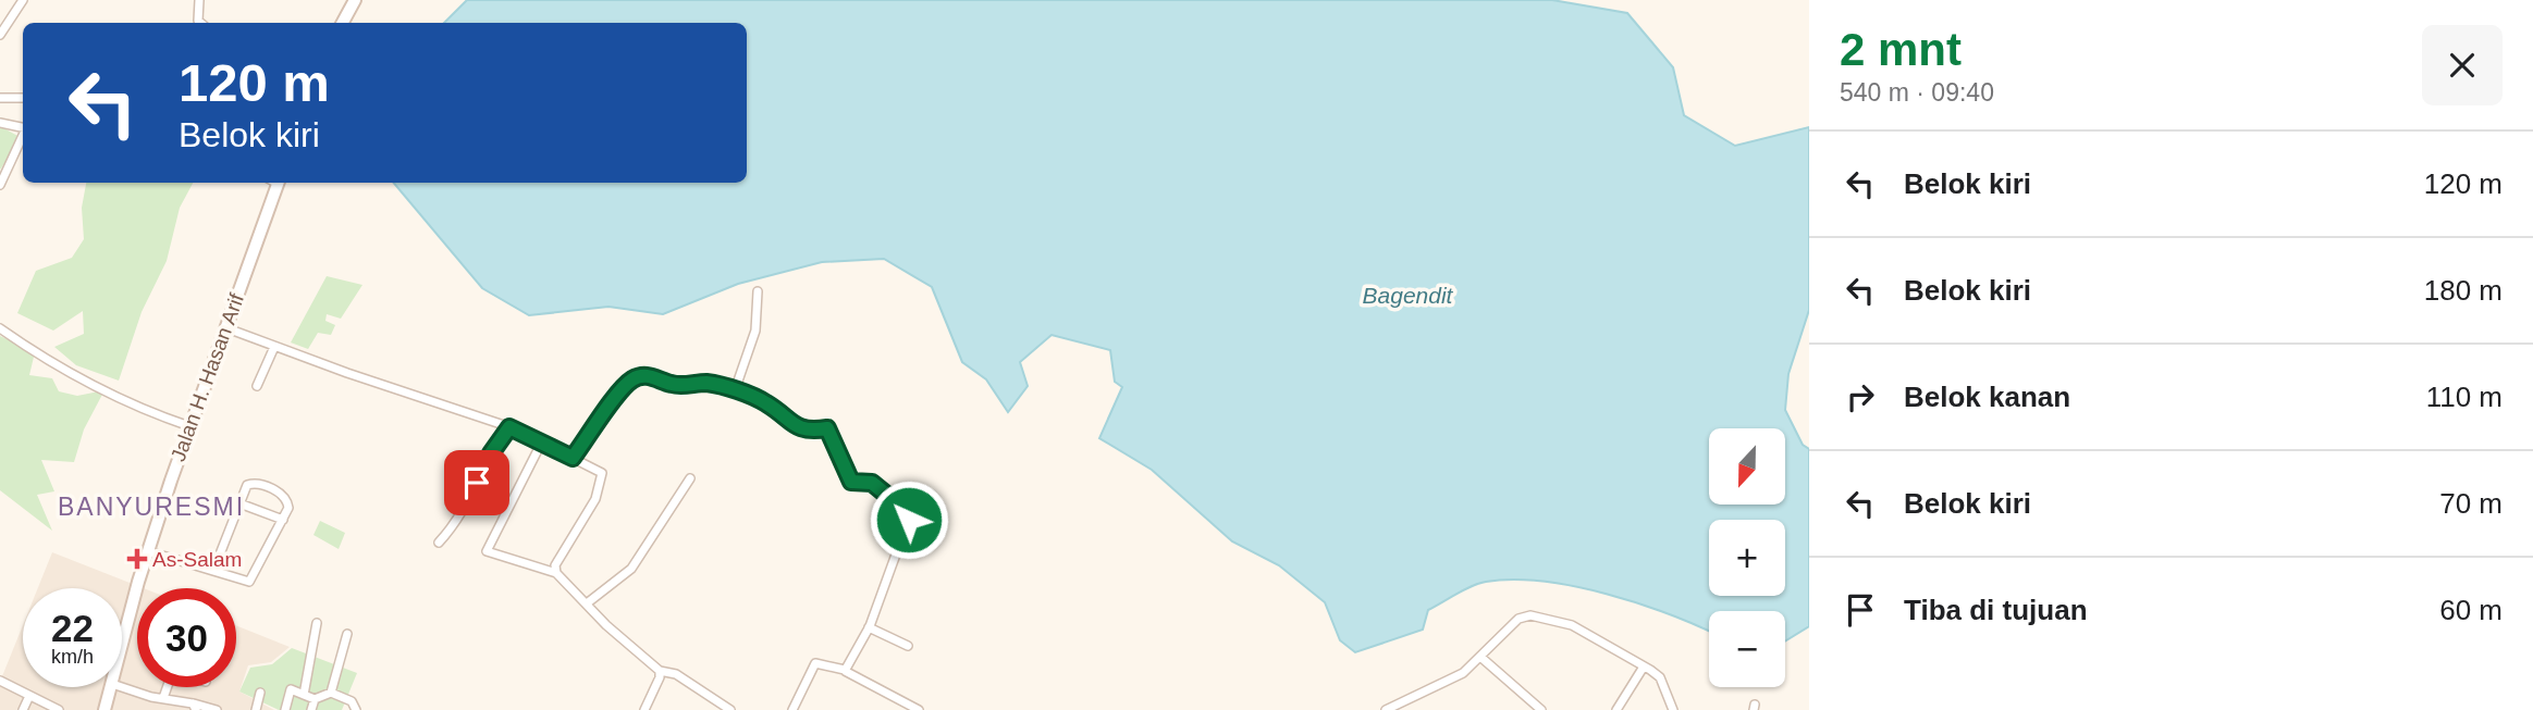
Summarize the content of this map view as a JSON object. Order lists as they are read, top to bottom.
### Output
{
  "streets": {
    "main road": ["Jalan H. Hasan Arif"]
  },
  "districts": ["BANYURESMI"],
  "water": ["Bagendit"],
  "places": {
    "health": ["As-Salam"]
  },
  "north": "bottom",
  "page": {
    "heading": ["2 mnt", "540 m · 09:40"],
    "turn": ["120 m", "Belok kiri"],
    "list": [
      {
        "name": "Belok kiri",
        "value": "120 m"
      },
      {
        "name": "Belok kiri",
        "value": "180 m"
      },
      {
        "name": "Belok kanan",
        "value": "110 m"
      },
      {
        "name": "Belok kiri",
        "value": "70 m"
      },
      {
        "name": "Tiba di tujuan",
        "value": "60 m"
      }
    ],
    "map_buttons": ["+", "−"],
    "speed": "22 km/h",
    "limit": "30"
  }
}
